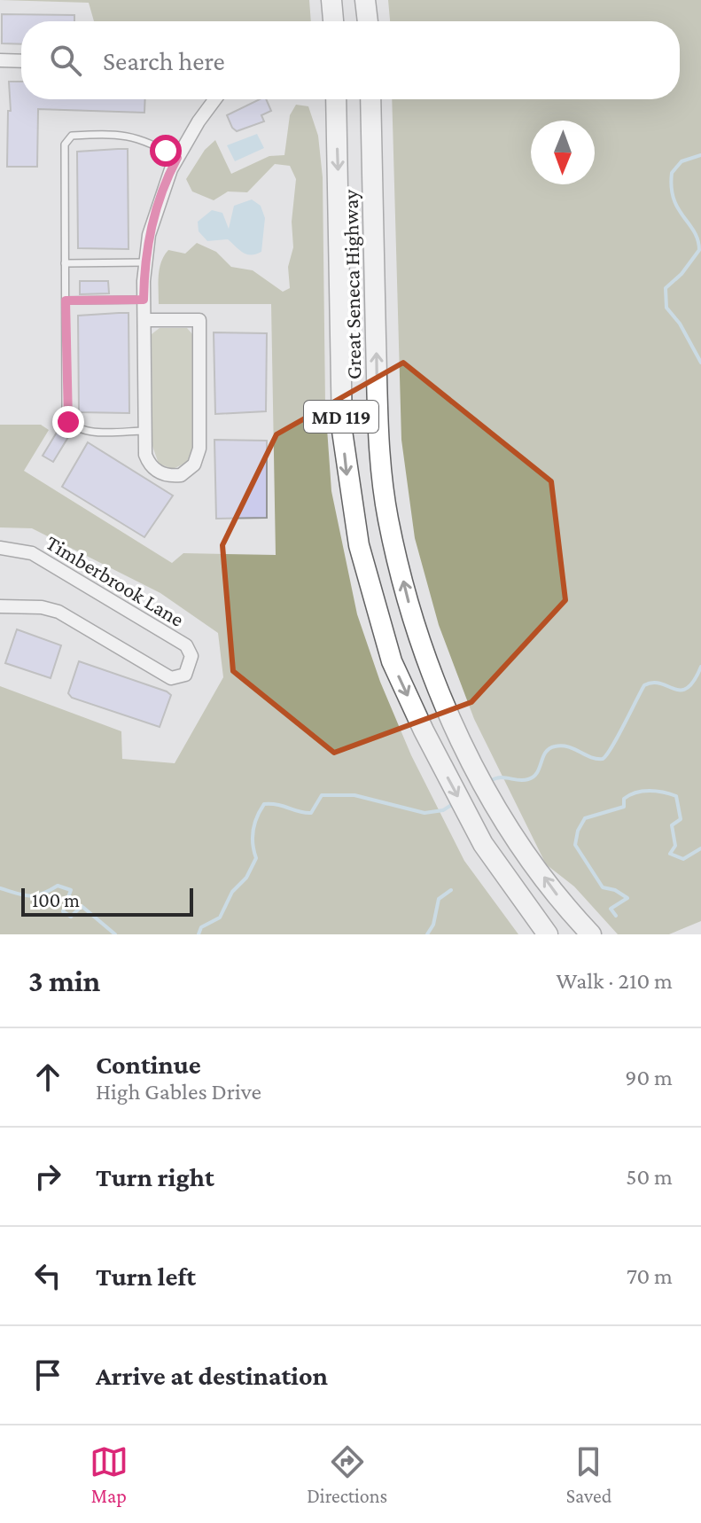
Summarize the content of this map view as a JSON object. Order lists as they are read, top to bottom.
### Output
{
  "streets": {
    "main road": ["Great Seneca Highway", "MD 119"],
    "street": ["Timberbrook Lane"]
  },
  "scale_bar": "100 m",
  "north": "bottom",
  "page": {
    "search": "Search here",
    "scale": "100 m",
    "heading": ["3 min", "Walk · 210 m"],
    "list": [
      ["Continue", "High Gables Drive", "90 m"],
      ["Turn right", "50 m"],
      ["Turn left", "70 m"],
      "Arrive at destination"
    ],
    "nav": ["Map", "Directions", "Saved"]
  }
}
